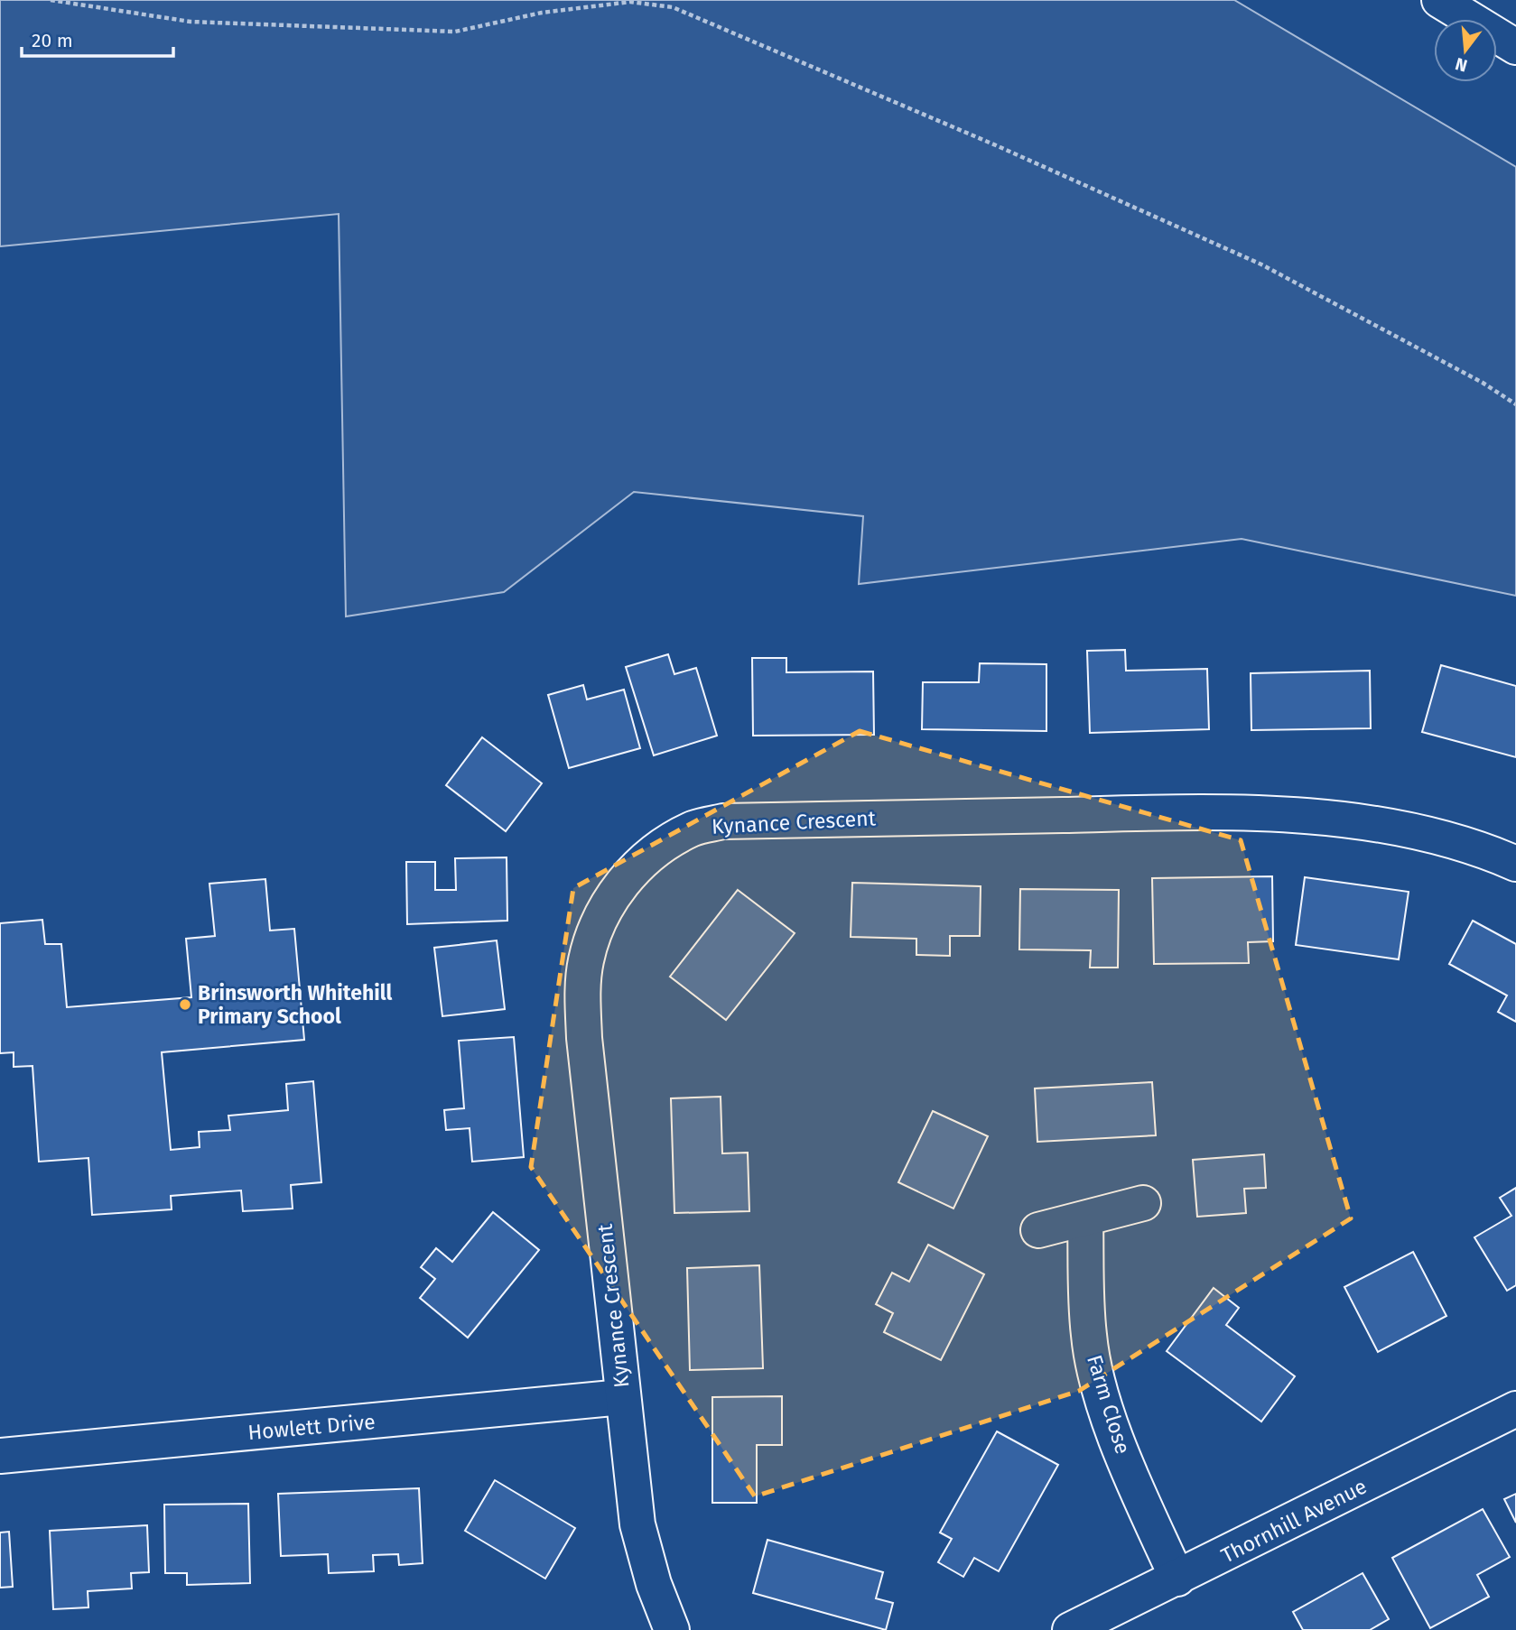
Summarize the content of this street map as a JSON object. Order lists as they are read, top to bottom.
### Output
{
  "streets": {
    "main road": [
      "Kynance Crescent",
      "Farm Close",
      "Howlett Drive",
      "Thornhill Avenue"
    ]
  },
  "crossings": [
    ["Kynance Crescent", "Howlett Drive"],
    ["Farm Close", "Thornhill Avenue"]
  ],
  "places": ["Brinsworth Whitehill Primary School"],
  "scale_bar": "20 m",
  "north": "bottom"
}
